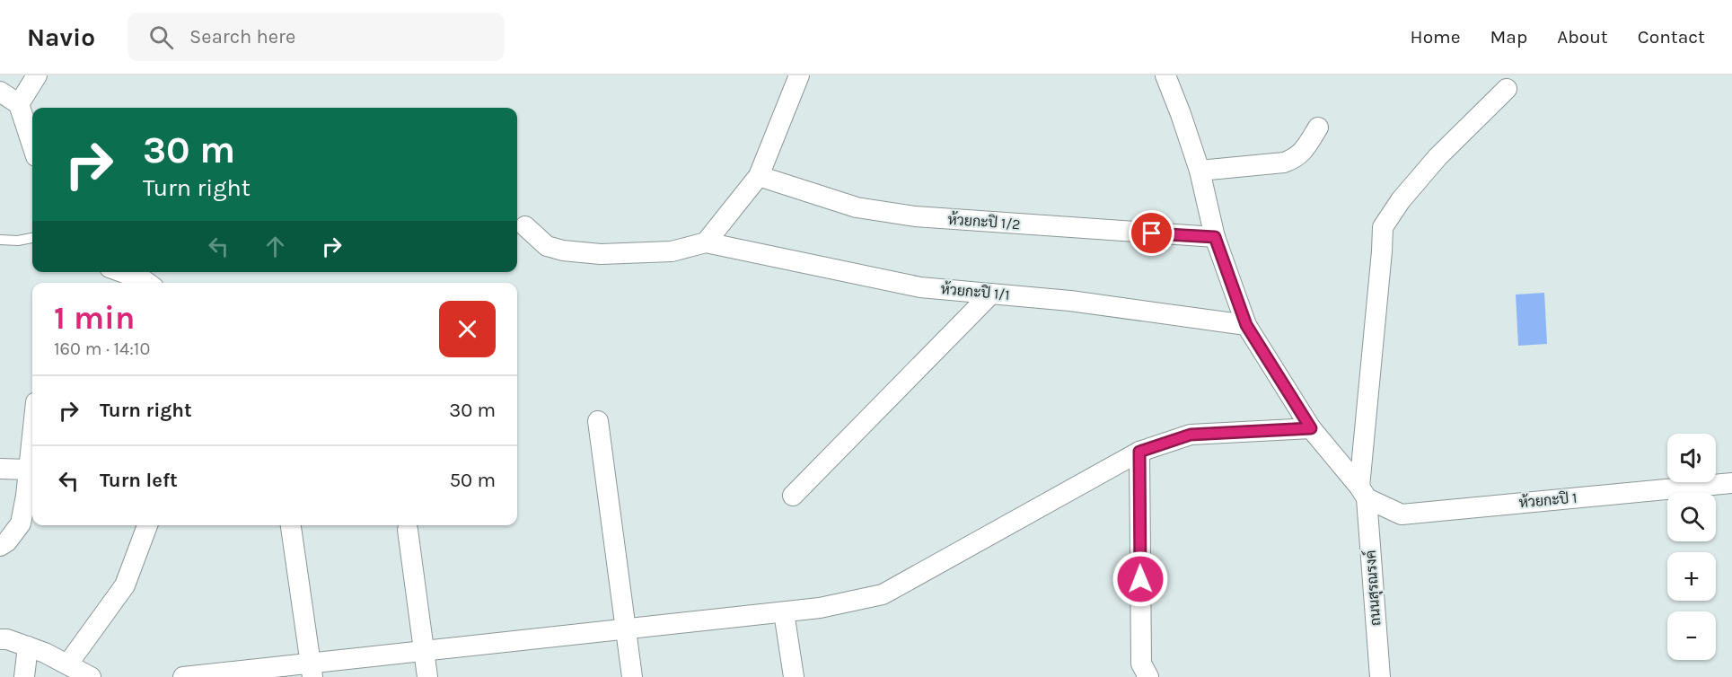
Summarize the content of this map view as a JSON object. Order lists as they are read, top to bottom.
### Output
{
  "streets": {
    "street": [
      "ห้วยกะปิ 1/2",
      "ห้วยกะปิ 1/1",
      "ห้วยกะปิ 1",
      "ถนนสุรณรงค์"
    ]
  },
  "crossings": [
    ["ห้วยกะปิ 1", "ถนนสุรณรงค์"]
  ],
  "page": {
    "header": "Navio",
    "search": "Search here",
    "nav": [
      "Home",
      "Map",
      "About",
      "Contact"
    ],
    "turn": ["30 m", "Turn right"],
    "heading": ["1 min", "160 m · 14:10"],
    "list": [
      {
        "name": "Turn right",
        "value": "30 m"
      },
      {
        "name": "Turn left",
        "value": "50 m"
      }
    ],
    "map_buttons": ["+", "−"]
  }
}
